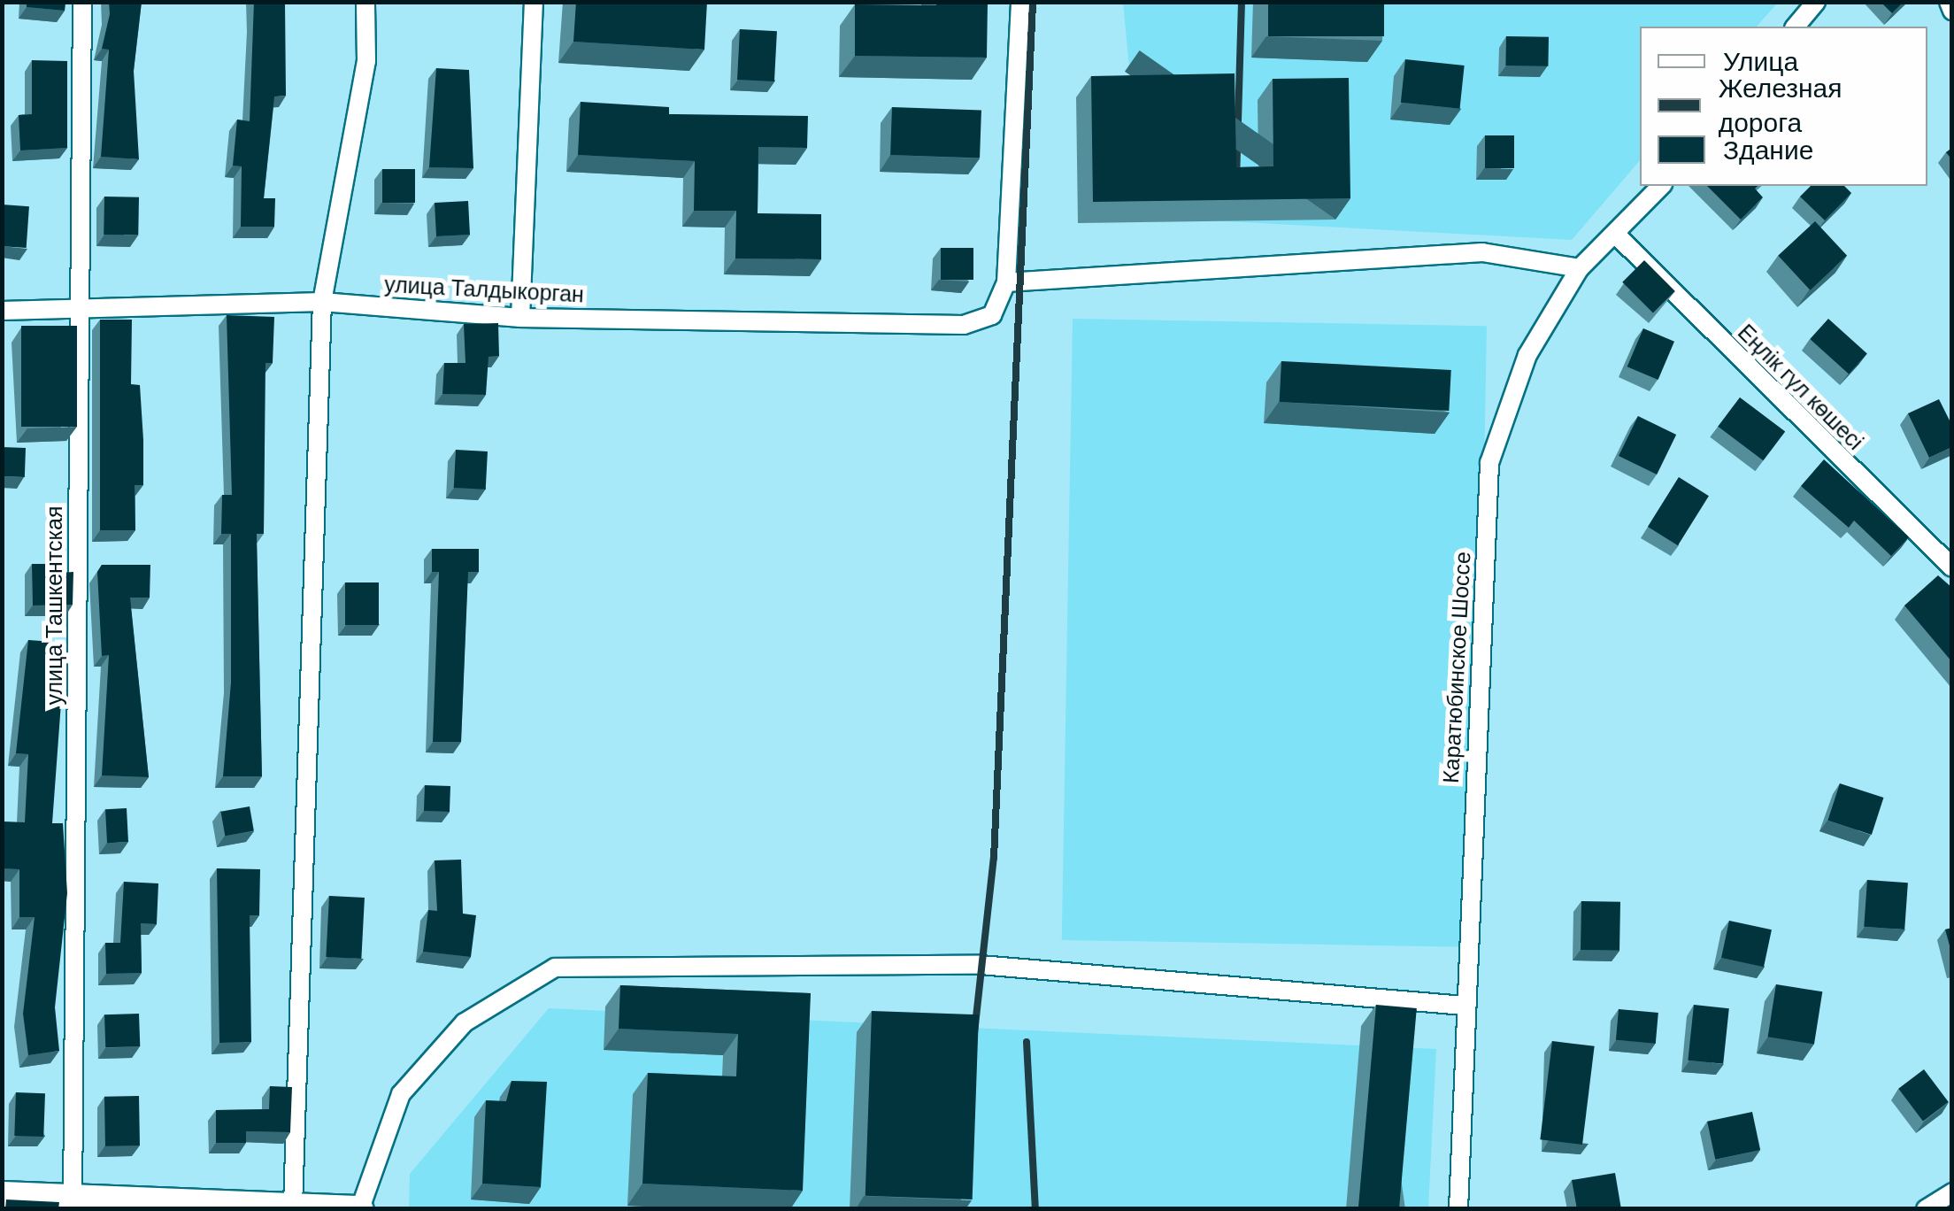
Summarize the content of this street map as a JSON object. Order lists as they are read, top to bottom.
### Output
{
  "streets": {
    "street": [
      "улица Талдыкорган",
      "Еңлік гүл көшесі",
      "улица Ташкентская",
      "Каратюбинское Шоссе"
    ]
  },
  "crossings": [
    ["улица Талдыкорган", "улица Ташкентская"],
    ["Еңлік гүл көшесі", "Каратюбинское Шоссе"]
  ],
  "legend": ["Улица", "Железная дорога", "Здание"]
}
